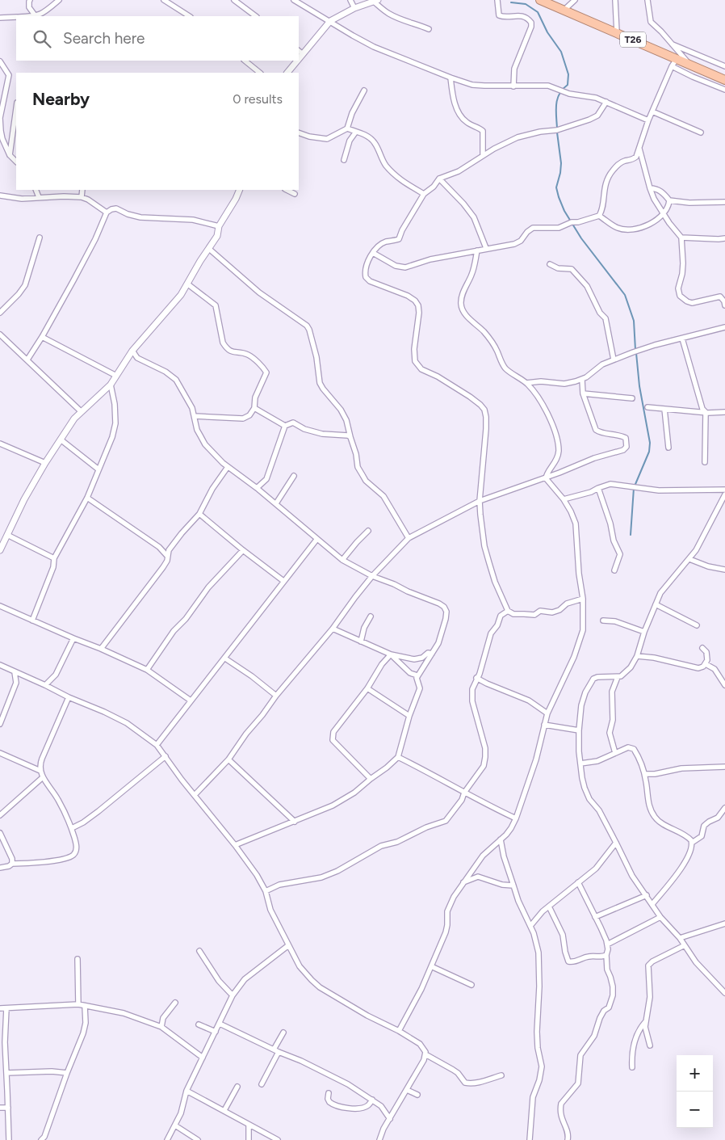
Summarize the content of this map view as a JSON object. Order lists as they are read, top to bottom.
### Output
{
  "streets": {
    "highway": ["T26"]
  },
  "page": {
    "search": "Search here",
    "heading": ["Nearby", "0 results"],
    "map_buttons": ["+", "−"]
  }
}
